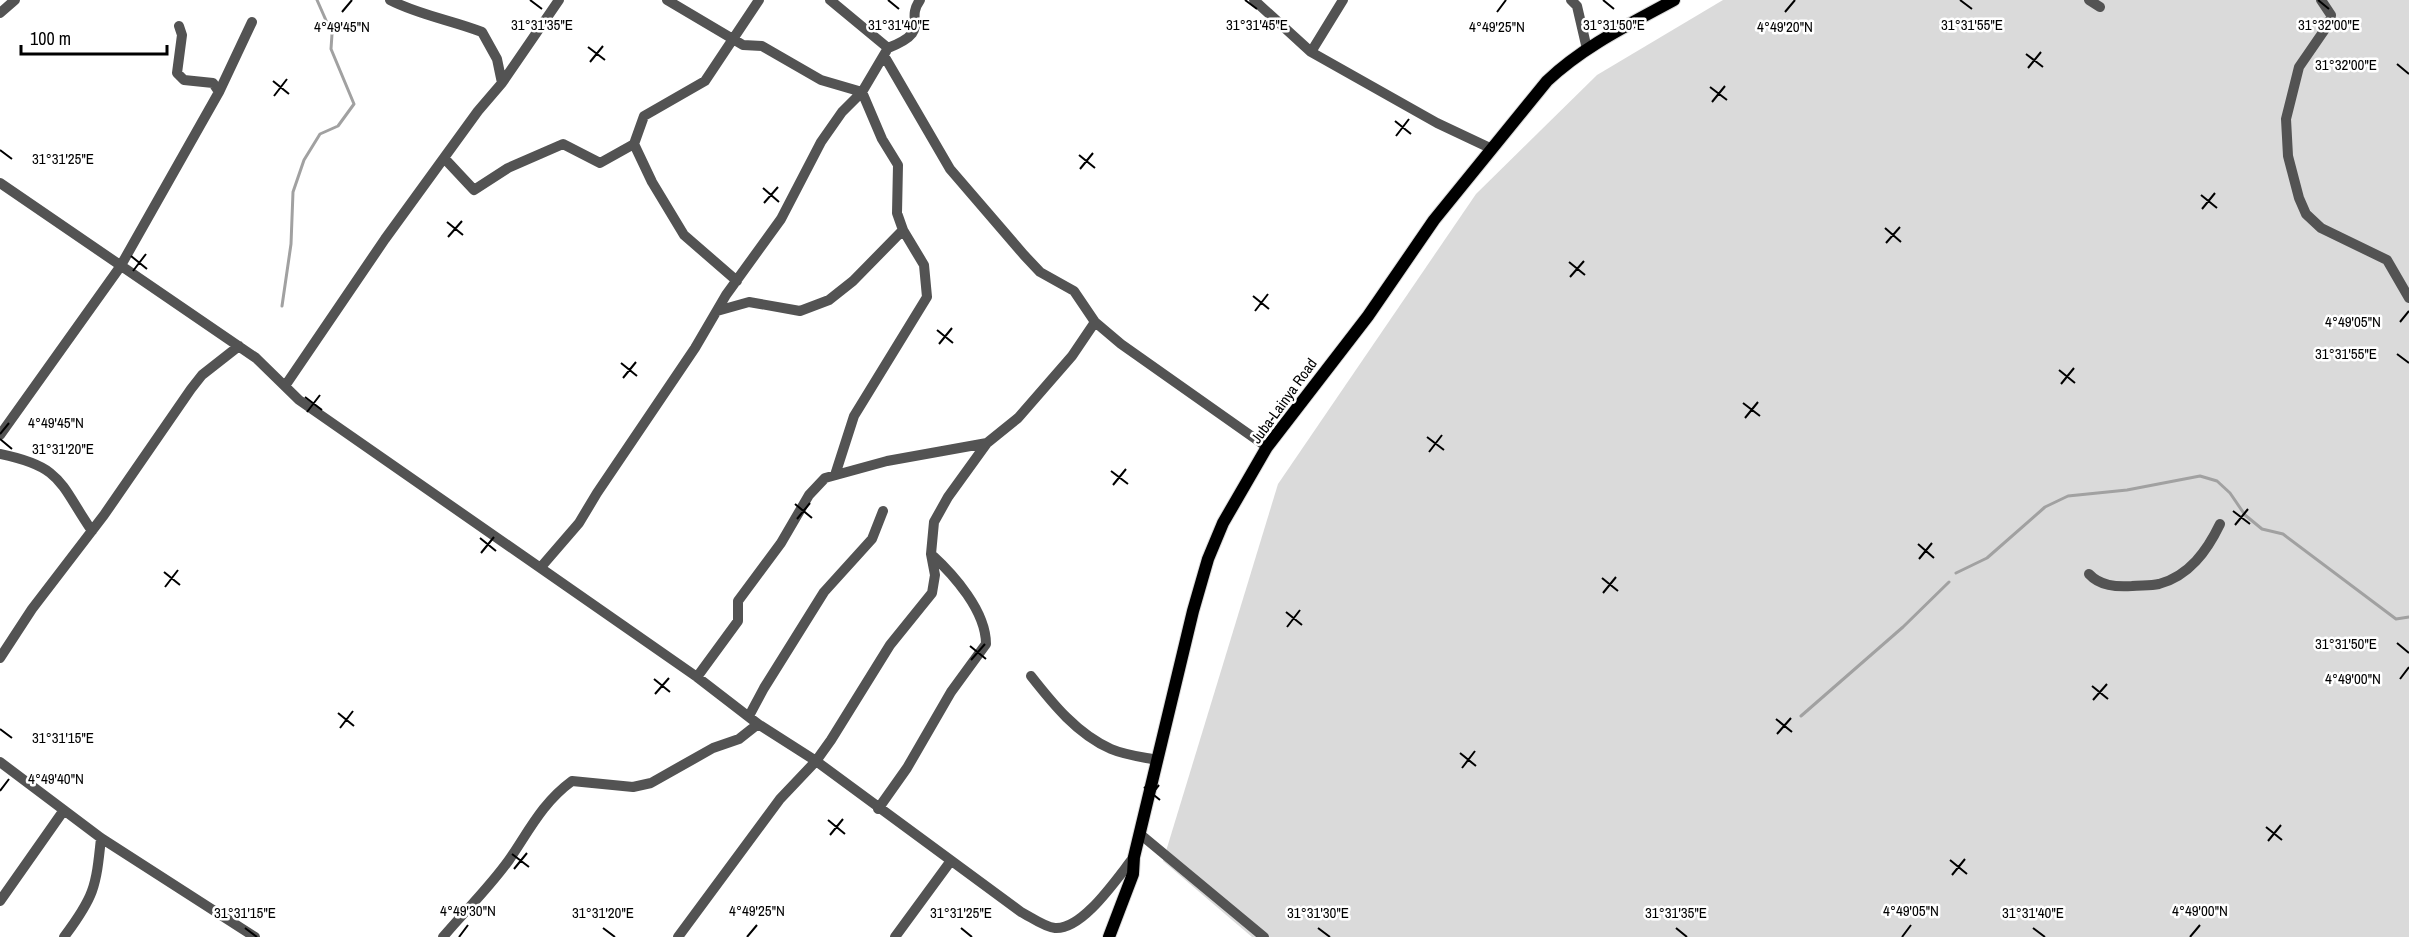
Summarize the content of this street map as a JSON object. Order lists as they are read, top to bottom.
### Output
{
  "streets": {
    "main road": ["Juba-Lainya Road"]
  },
  "scale_bar": "100 m",
  "coordinates": [
    "31°31'35\"E",
    "31°31'40\"E",
    "31°31'45\"E",
    "31°31'50\"E",
    "31°31'55\"E",
    "31°32'00\"E",
    "4°49'45\"N",
    "4°49'25\"N",
    "4°49'20\"N",
    "31°31'25\"E",
    "4°49'05\"N",
    "31°31'20\"E",
    "4°49'00\"N",
    "31°31'15\"E",
    "4°49'40\"N",
    "4°49'30\"N",
    "31°31'30\"E"
  ]
}
